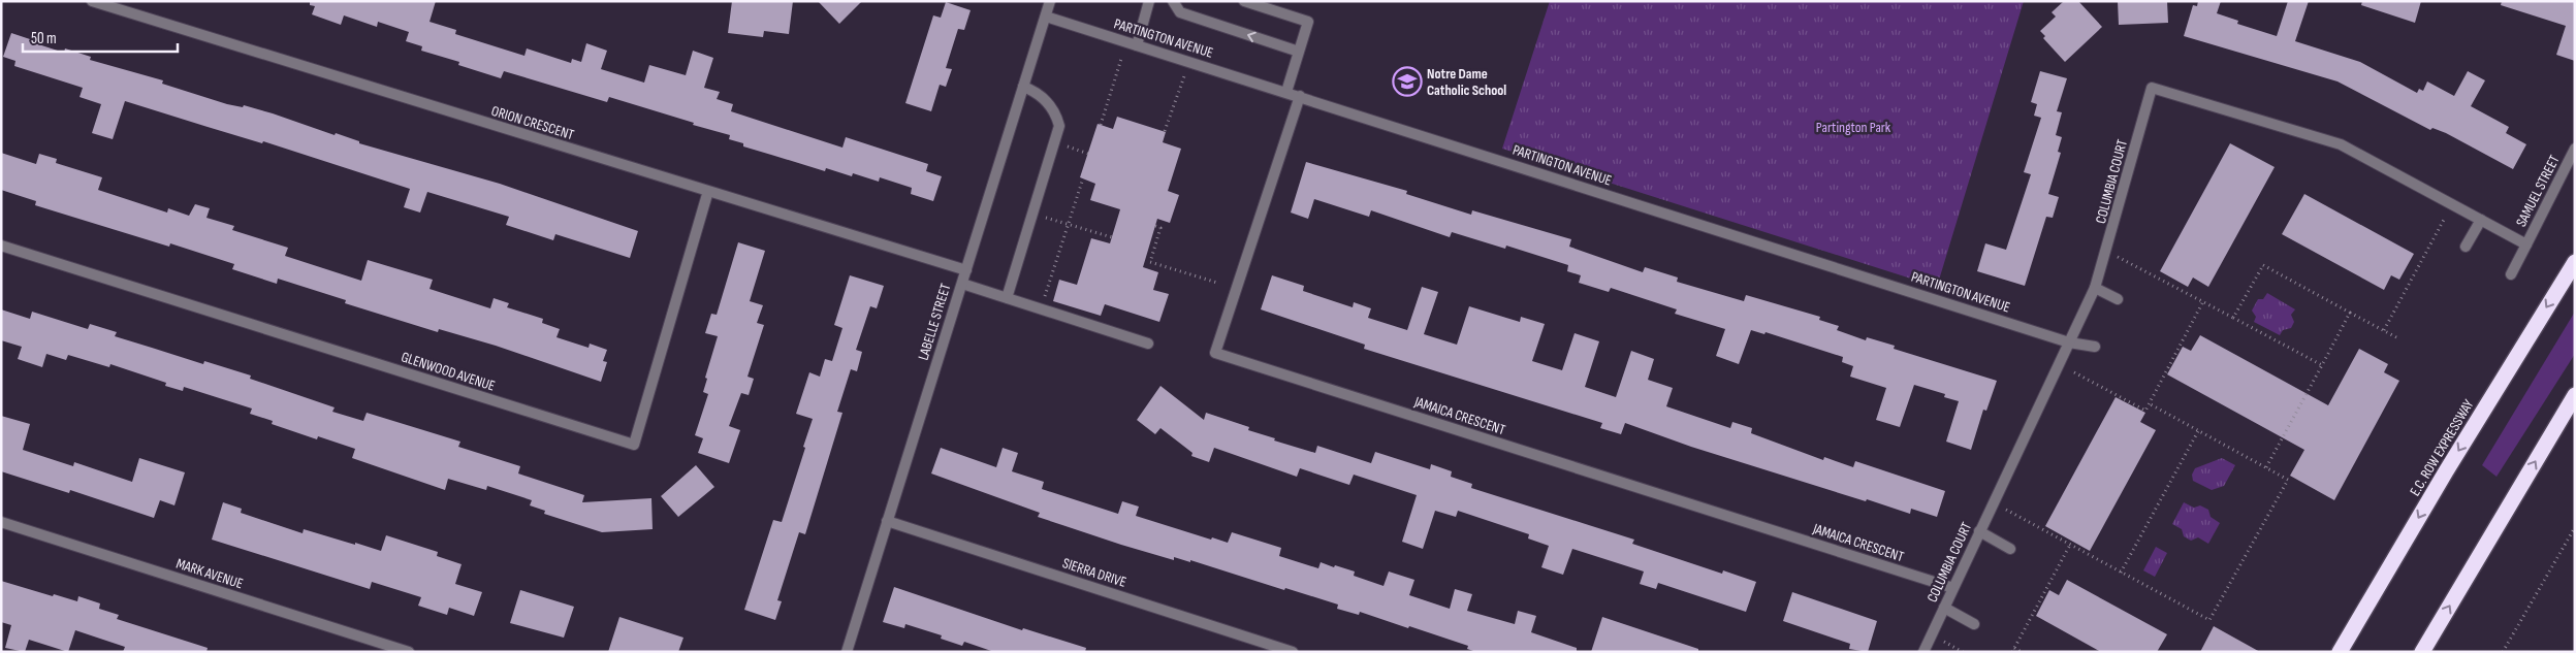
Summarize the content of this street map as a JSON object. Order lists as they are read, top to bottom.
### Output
{
  "streets": {
    "highway": ["E.C. ROW EXPRESSWAY"],
    "street": [
      "PARTINGTON AVENUE",
      "ORION CRESCENT",
      "COLUMBIA COURT",
      "SAMUEL STREET",
      "LABELLE STREET",
      "GLENWOOD AVENUE",
      "JAMAICA CRESCENT",
      "SIERRA DRIVE",
      "MARK AVENUE"
    ]
  },
  "crossings": [
    ["PARTINGTON AVENUE", "COLUMBIA COURT"],
    ["PARTINGTON AVENUE", "LABELLE STREET"],
    ["PARTINGTON AVENUE", "JAMAICA CRESCENT"],
    ["ORION CRESCENT", "LABELLE STREET"],
    ["ORION CRESCENT", "GLENWOOD AVENUE"],
    ["COLUMBIA COURT", "SAMUEL STREET"],
    ["COLUMBIA COURT", "JAMAICA CRESCENT"],
    ["LABELLE STREET", "SIERRA DRIVE"]
  ],
  "parks": ["Partington Park"],
  "places": {
    "school or university": ["Notre Dame Catholic School"]
  },
  "scale_bar": "50 m"
}
